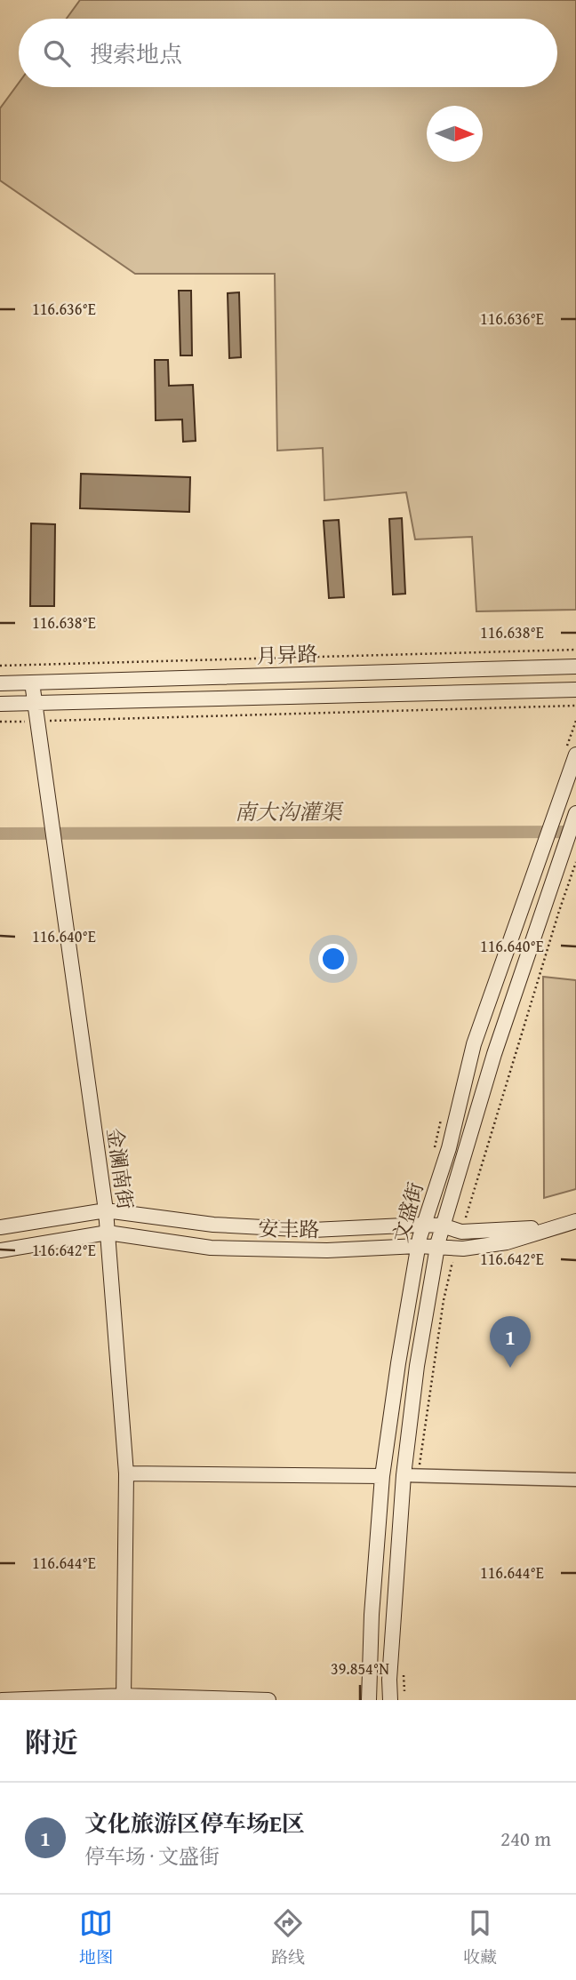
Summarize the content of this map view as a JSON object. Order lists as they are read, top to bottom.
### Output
{
  "streets": {
    "main road": [
      "月异路",
      "金澜南街",
      "文盛街",
      "安丰路"
    ]
  },
  "crossings": [
    ["月异路", "金澜南街"],
    ["金澜南街", "安丰路"],
    ["文盛街", "安丰路"]
  ],
  "water": ["南大沟灌渠"],
  "north": "right",
  "page": {
    "search": "搜索地点",
    "pins": "1",
    "heading": "附近",
    "list": [
      {
        "mark": "1",
        "name": "文化旅游区停车场E区",
        "note": "停车场 · 文盛街",
        "value": "240 m"
      }
    ],
    "nav": ["地图", "路线", "收藏"]
  },
  "coordinates": [
    "116.636°E",
    "116.638°E",
    "116.640°E",
    "116.642°E",
    "116.644°E",
    "39.854°N"
  ]
}
